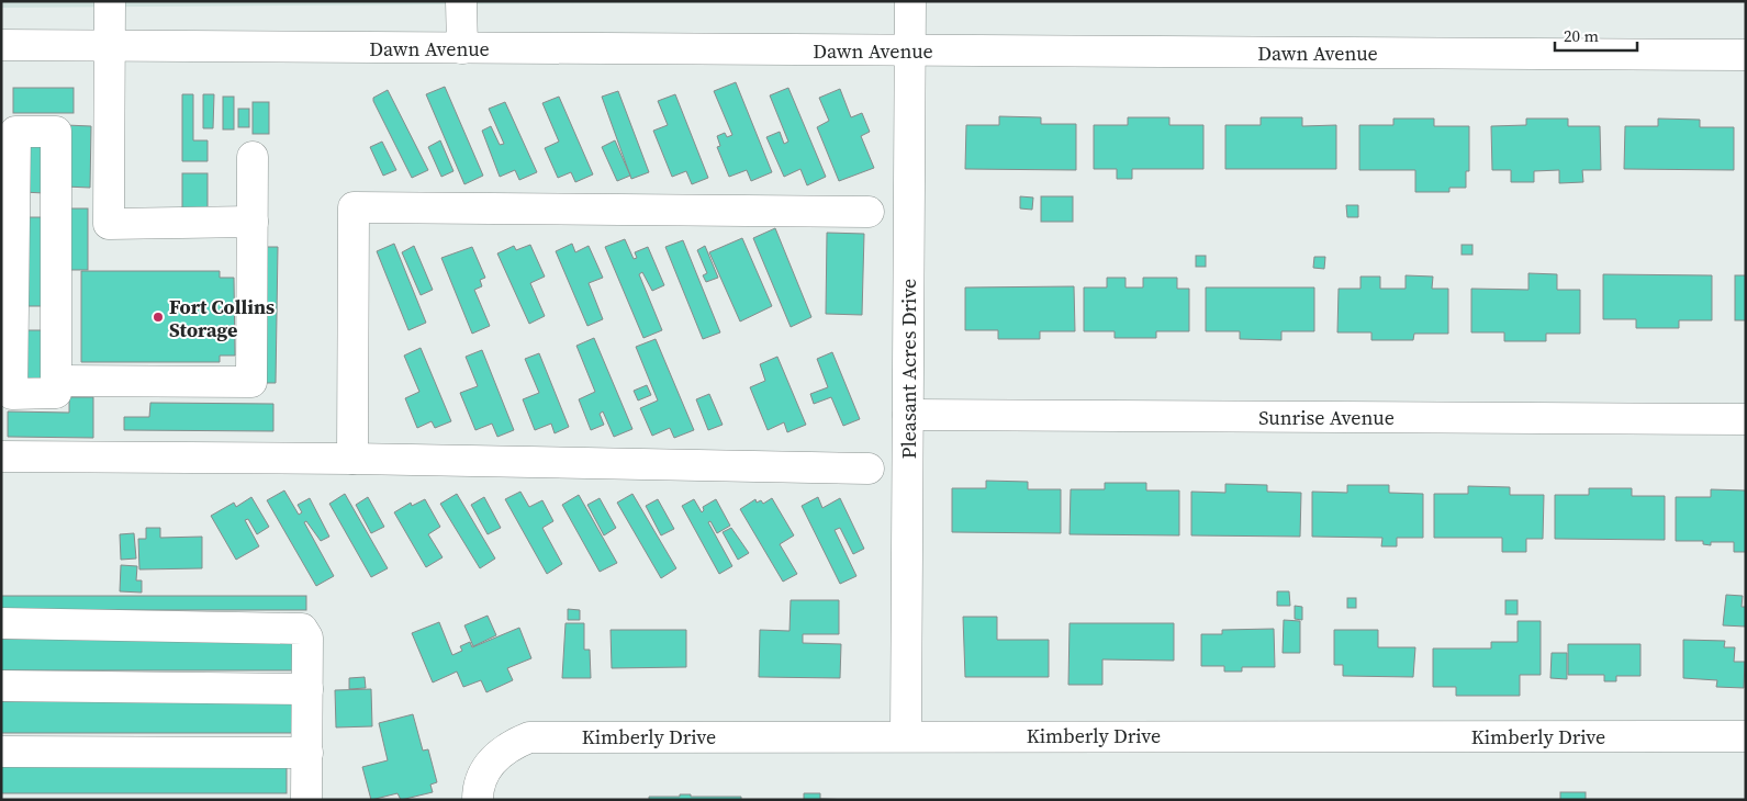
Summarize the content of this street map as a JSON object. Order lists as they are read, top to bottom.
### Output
{
  "streets": {
    "street": [
      "Dawn Avenue",
      "Pleasant Acres Drive",
      "Sunrise Avenue",
      "Kimberly Drive"
    ]
  },
  "crossings": [
    ["Dawn Avenue", "Pleasant Acres Drive"],
    ["Pleasant Acres Drive", "Sunrise Avenue"],
    ["Pleasant Acres Drive", "Kimberly Drive"]
  ],
  "places": ["Fort Collins Storage"],
  "scale_bar": "20 m"
}
